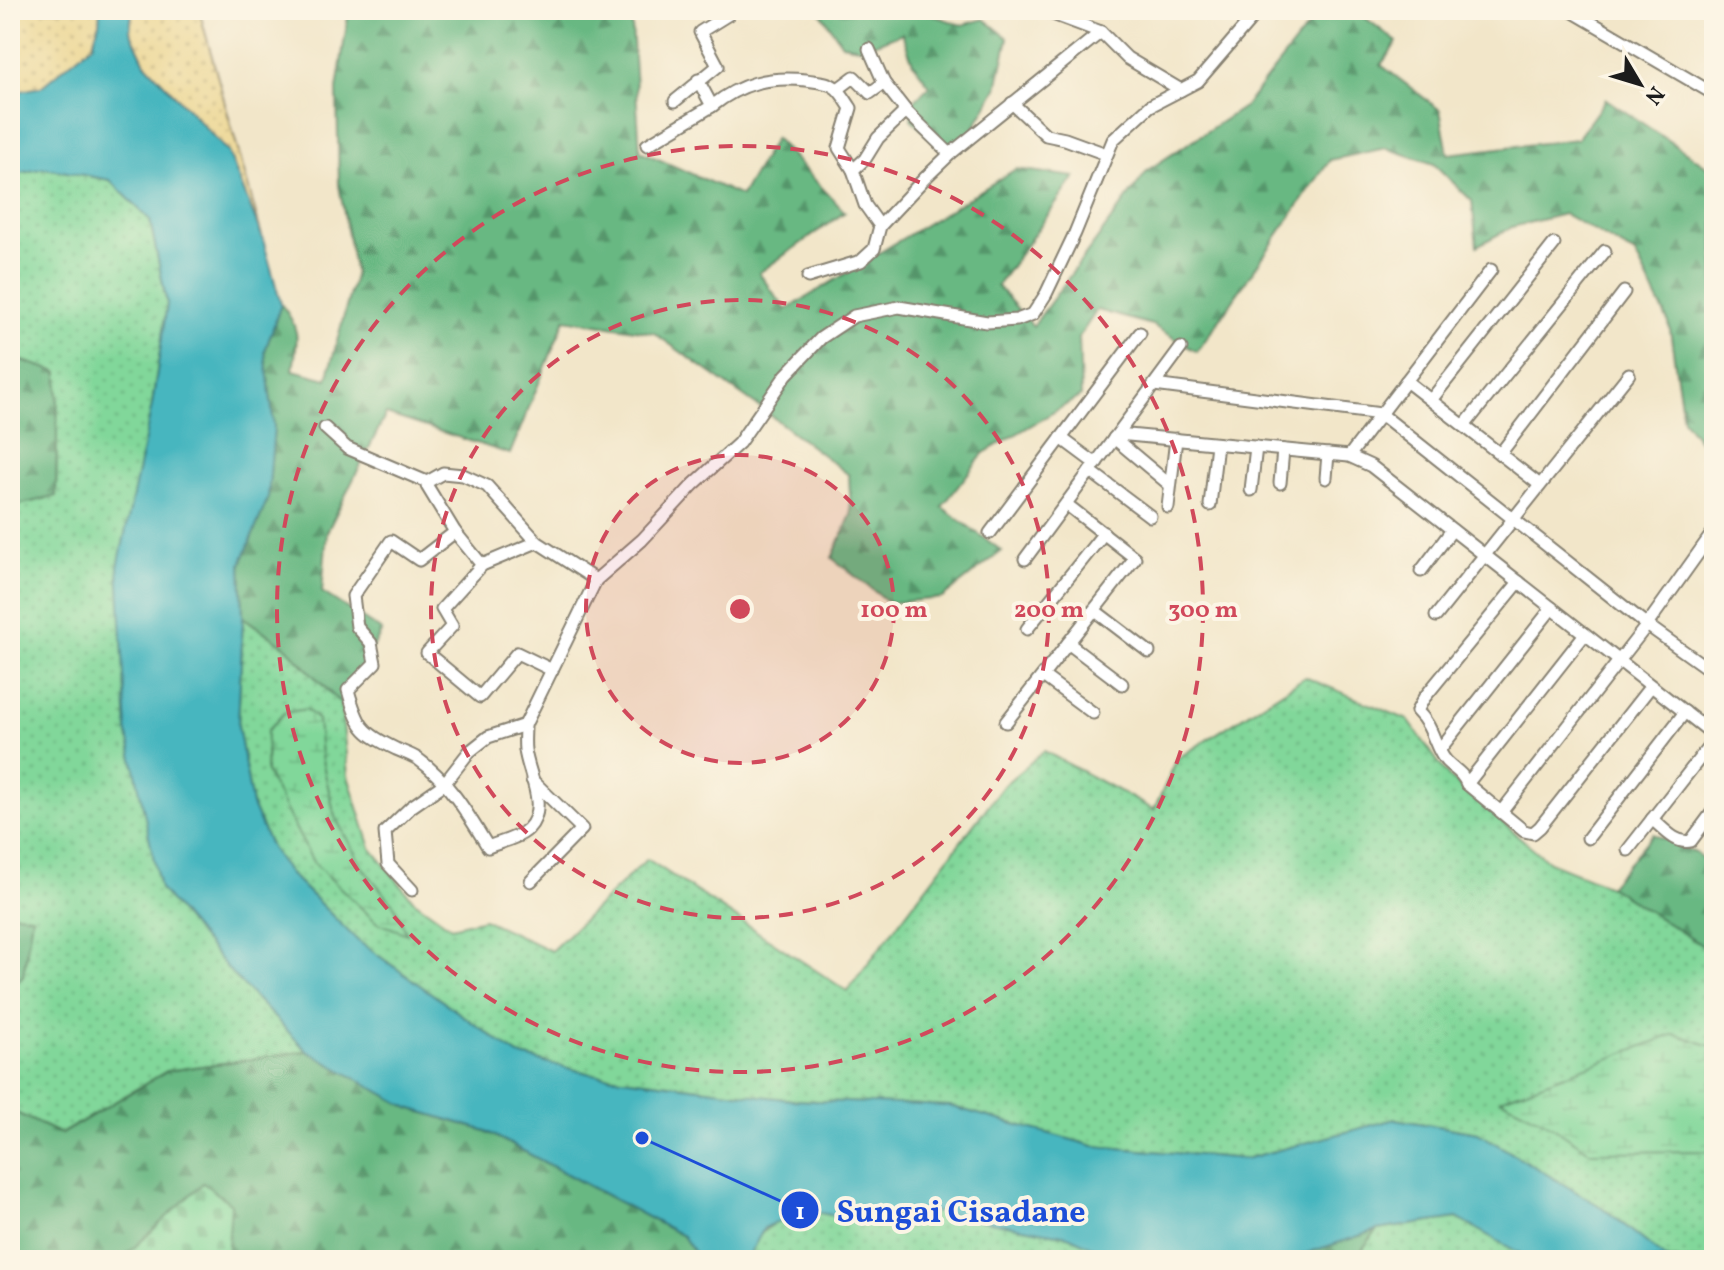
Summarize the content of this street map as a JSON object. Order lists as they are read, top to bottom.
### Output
{
  "places": ["Sungai Cisadane"],
  "north": "bottom right",
  "rings": ["100 m", "200 m", "300 m"]
}
